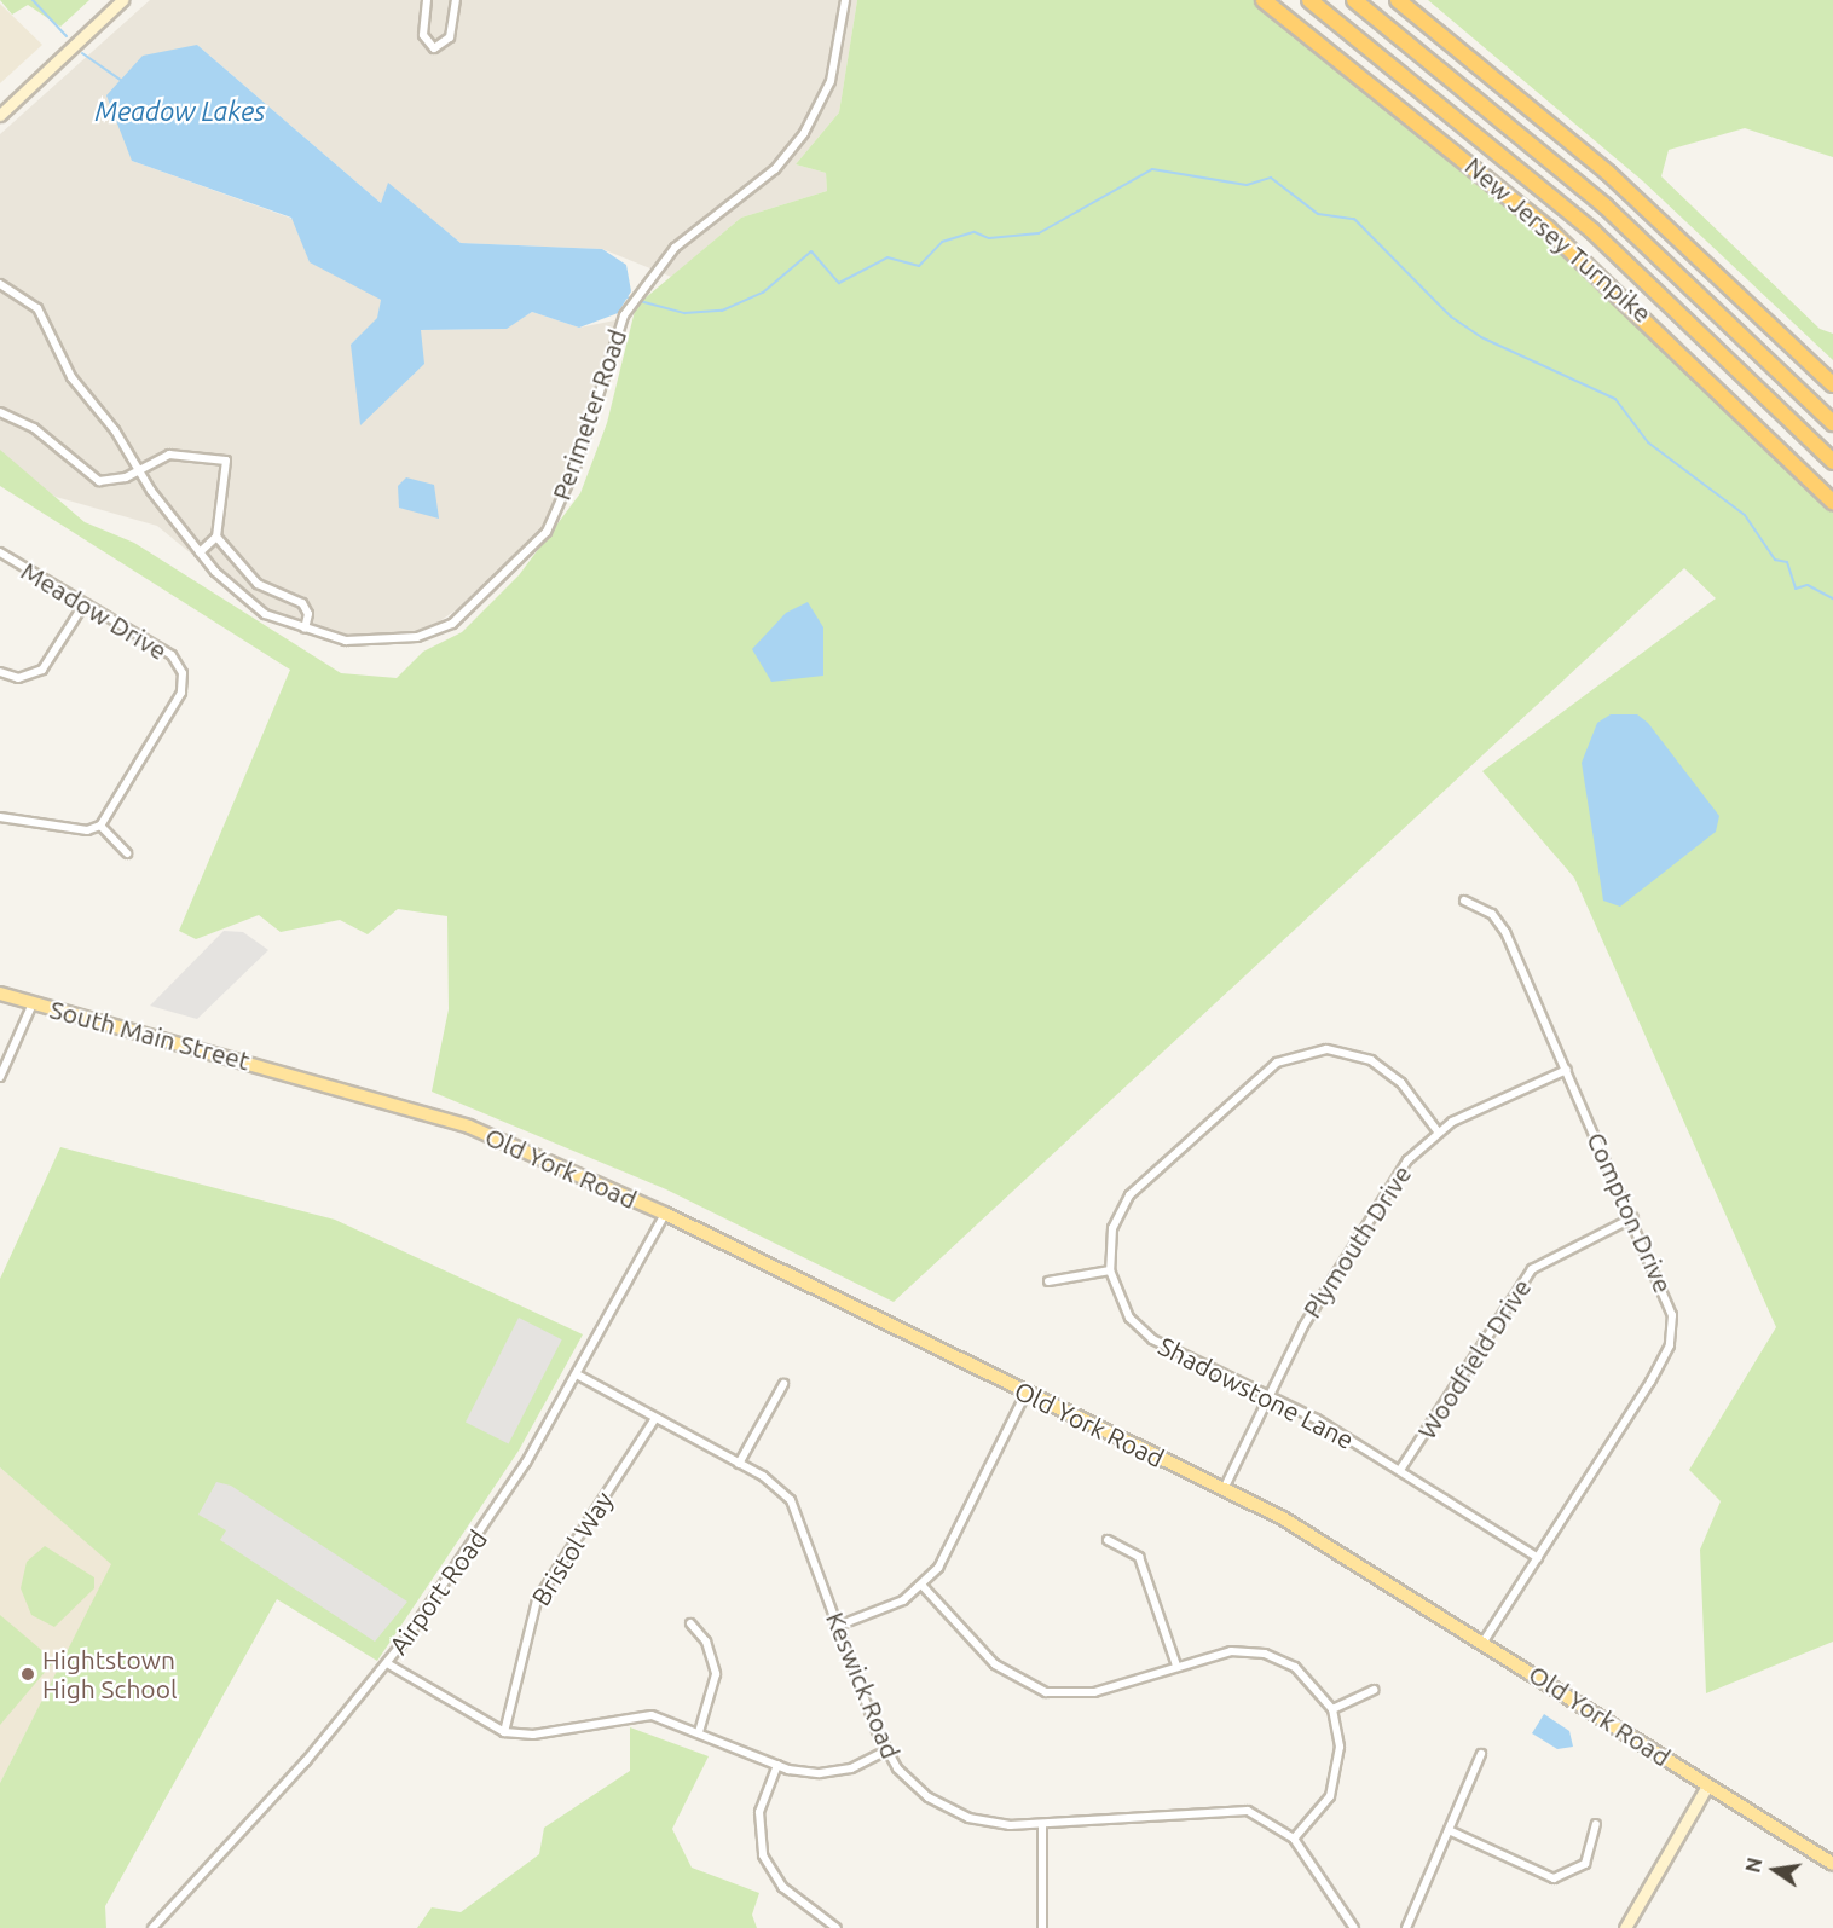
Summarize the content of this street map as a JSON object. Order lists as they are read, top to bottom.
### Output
{
  "streets": {
    "highway": ["New Jersey Turnpike"],
    "main road": ["South Main Street", "Old York Road"],
    "street": [
      "Perimeter Road",
      "Meadow Drive",
      "Compton Drive",
      "Plymouth Drive",
      "Woodfield Drive",
      "Shadowstone Lane",
      "Bristol Way",
      "Airport Road",
      "Keswick Road"
    ]
  },
  "crossings": [
    ["South Main Street", "Old York Road"],
    ["Old York Road", "Compton Drive"],
    ["Old York Road", "Plymouth Drive"],
    ["Old York Road", "Airport Road"],
    ["Compton Drive", "Plymouth Drive"],
    ["Compton Drive", "Woodfield Drive"],
    ["Compton Drive", "Shadowstone Lane"],
    ["Plymouth Drive", "Shadowstone Lane"],
    ["Woodfield Drive", "Shadowstone Lane"],
    ["Bristol Way", "Keswick Road"],
    ["Airport Road", "Keswick Road"]
  ],
  "water": ["Meadow Lakes"],
  "places": ["Hightstown High School"],
  "north": "left"
}
